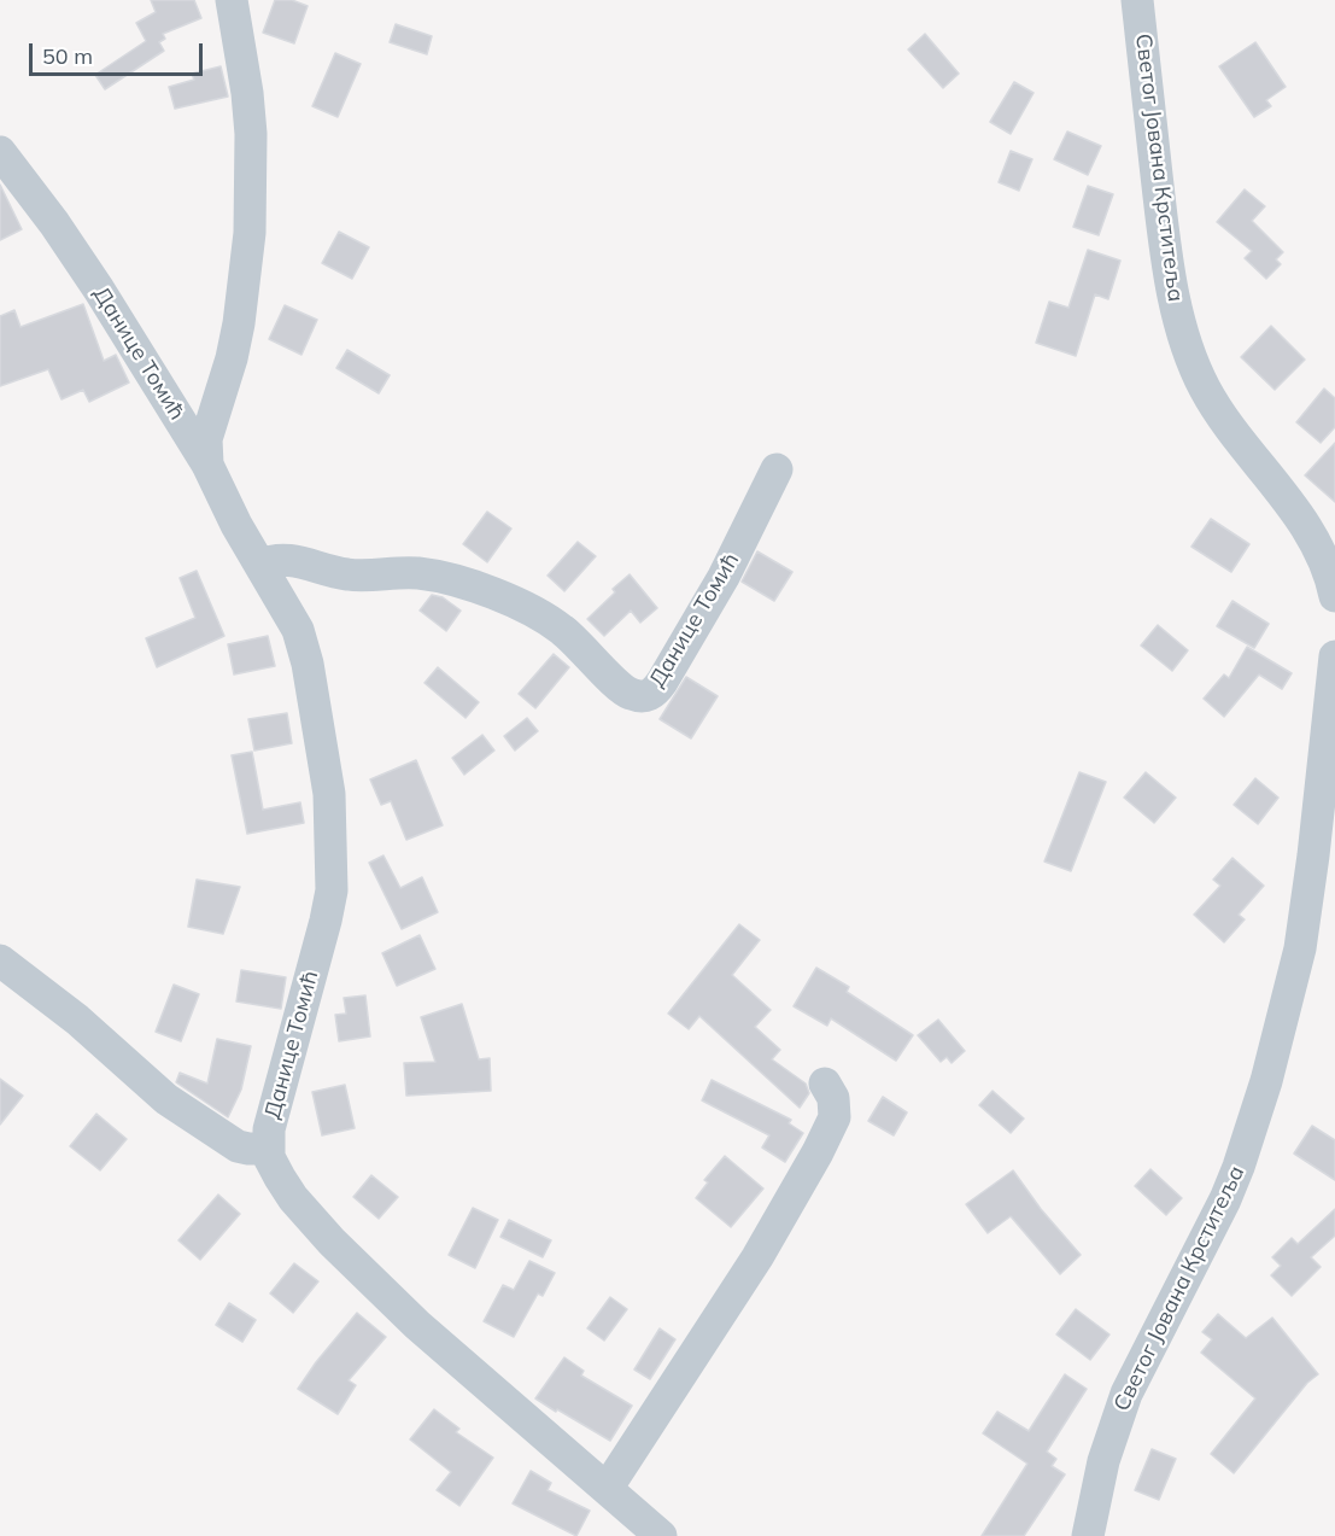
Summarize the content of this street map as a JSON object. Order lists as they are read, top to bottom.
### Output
{
  "streets": {
    "street": ["Светог Јована Крститеља", "Данице Томић"]
  },
  "scale_bar": "50 m"
}
